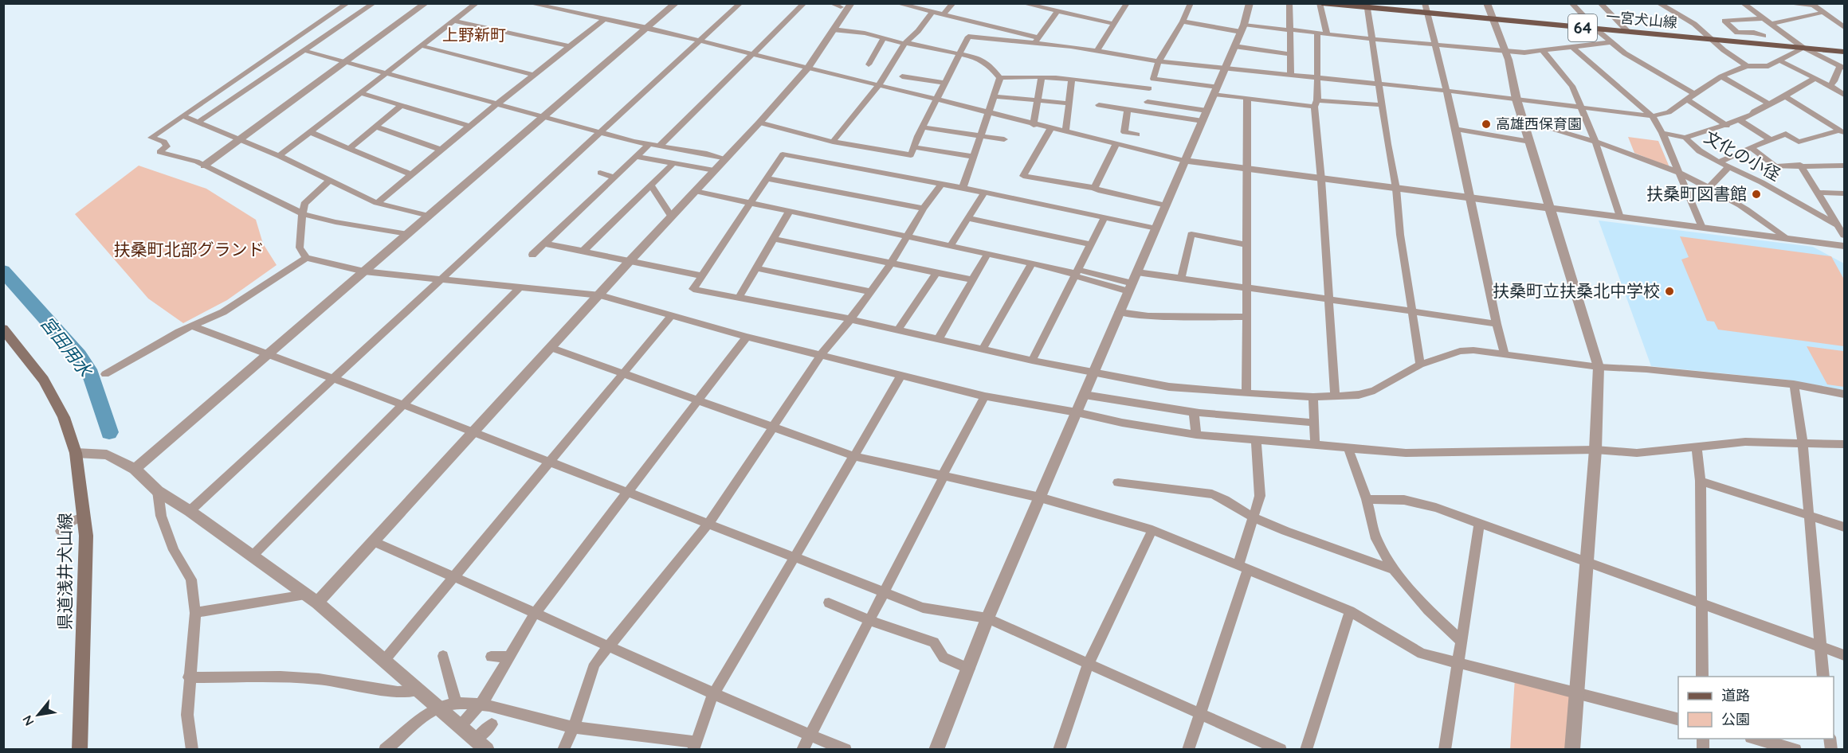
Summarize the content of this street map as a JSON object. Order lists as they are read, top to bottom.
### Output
{
  "streets": {
    "main road": ["一宮犬山線", "64", "県道浅井犬山線"],
    "street": ["文化の小径"]
  },
  "districts": ["上野新町"],
  "water": ["宮田用水"],
  "parks": ["扶桑町北部グランド"],
  "places": ["高雄西保育園", "扶桑町図書館", "扶桑町立扶桑北中学校"],
  "legend": ["道路", "公園"],
  "north": "bottom left"
}
